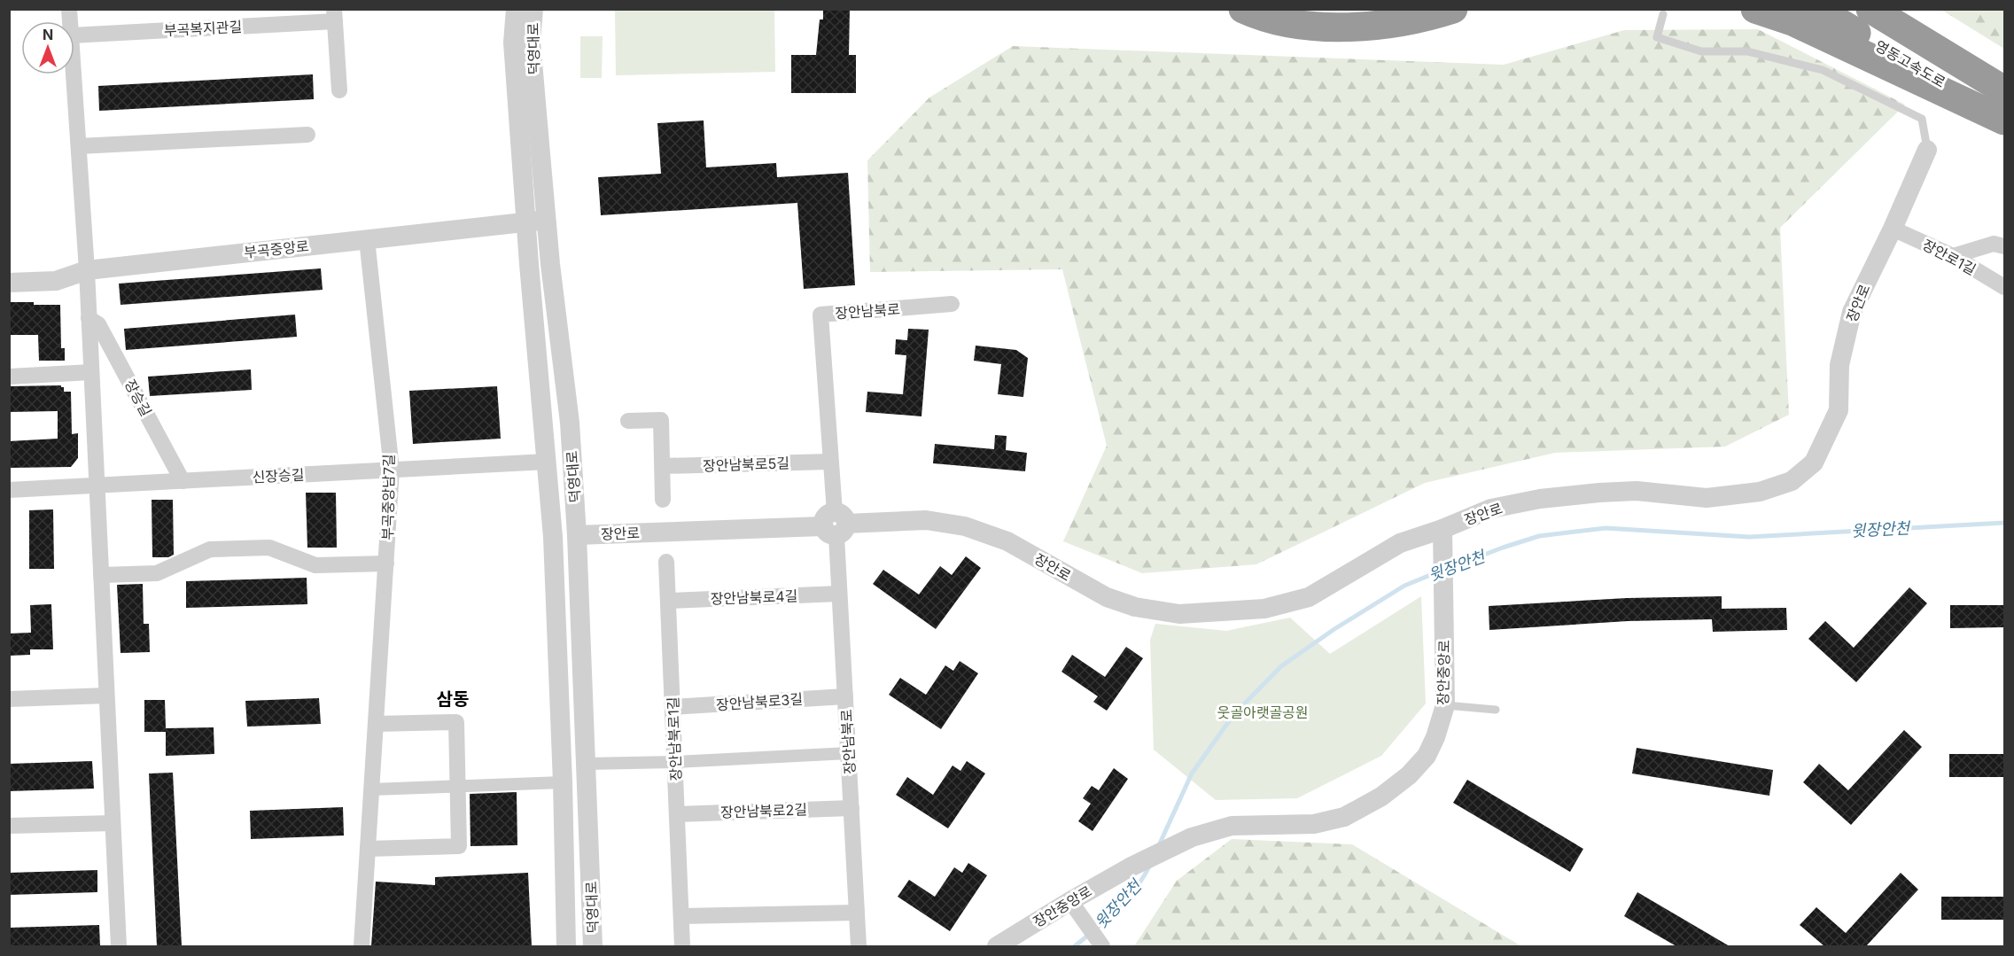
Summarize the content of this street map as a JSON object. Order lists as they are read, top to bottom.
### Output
{
  "streets": {
    "highway": ["영동고속도로"],
    "street": [
      "부곡복지관길",
      "덕영대로",
      "부곡중앙로",
      "장안로1길",
      "장안로",
      "장안남북로",
      "장승길",
      "장안남북로5길",
      "신장승길",
      "부곡중앙남7길",
      "장안남북로4길",
      "장안중앙로",
      "장안남북로3길",
      "장안남북로1길",
      "장안남북로2길"
    ]
  },
  "crossings": [
    ["덕영대로", "부곡중앙로"],
    ["덕영대로", "장안로"],
    ["덕영대로", "신장승길"],
    ["부곡중앙로", "부곡중앙남7길"],
    ["장안로1길", "장안로"],
    ["장안로", "장안남북로"],
    ["장안로", "장안중앙로"],
    ["장안남북로", "장안남북로5길"],
    ["장안남북로", "장안남북로4길"],
    ["장안남북로", "장안남북로3길"],
    ["장안남북로", "장안남북로2길"],
    ["장승길", "신장승길"],
    ["신장승길", "부곡중앙남7길"],
    ["장안남북로4길", "장안남북로1길"],
    ["장안남북로3길", "장안남북로1길"],
    ["장안남북로1길", "장안남북로2길"]
  ],
  "districts": ["삼동"],
  "water": ["윗장안천"],
  "parks": ["웃골아랫골공원"],
  "north": "top"
}
